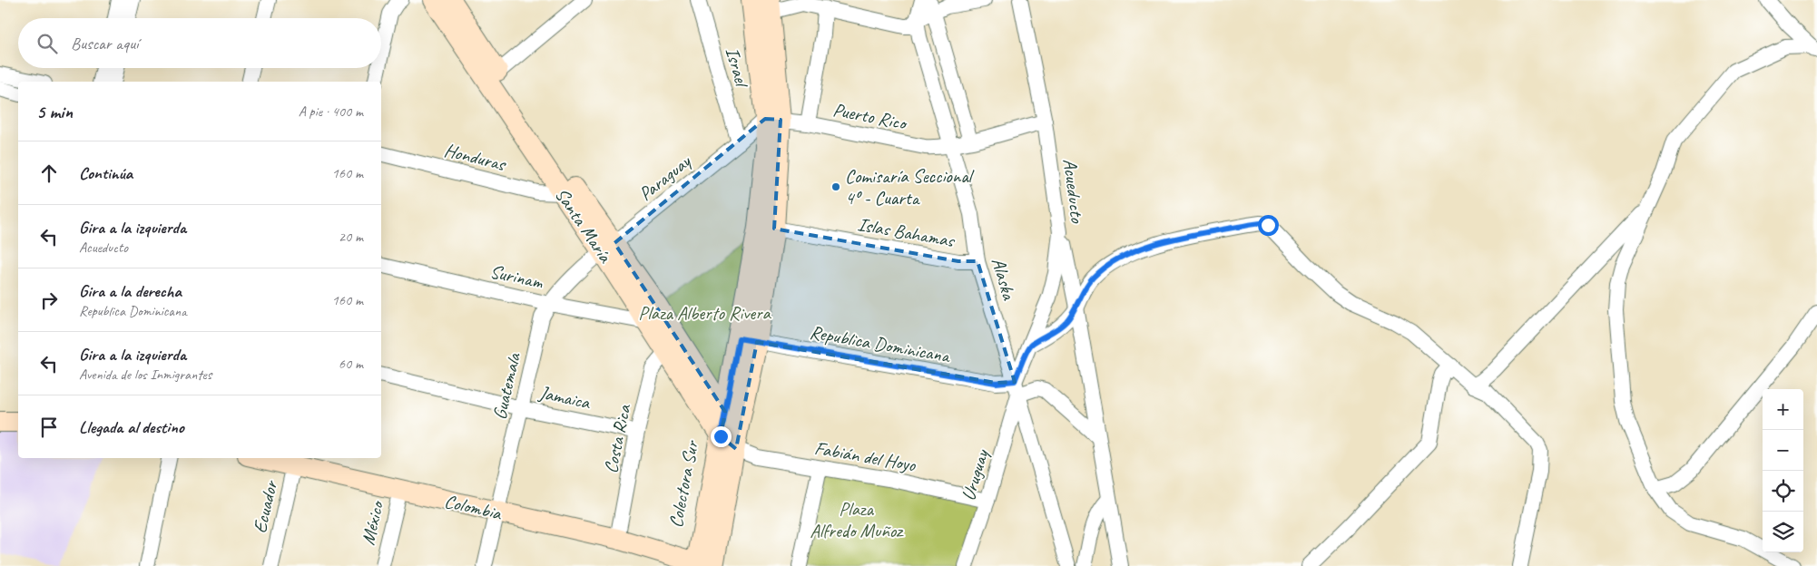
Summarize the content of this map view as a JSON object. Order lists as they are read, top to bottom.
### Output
{
  "streets": {
    "street": [
      "Israel",
      "Puerto Rico",
      "Honduras",
      "Paraguay",
      "Acueducto",
      "Santa María",
      "Islas Bahamas",
      "Surinam",
      "Alaska",
      "Republica Dominicana",
      "Guatemala",
      "Jamaica",
      "Costa Rica",
      "Fabián del Hoyo",
      "Uruguay",
      "Colectora Sur",
      "Ecuador",
      "Colombia",
      "México"
    ]
  },
  "crossings": [
    ["Israel", "Paraguay"],
    ["Puerto Rico", "Paraguay"],
    ["Puerto Rico", "Acueducto"],
    ["Puerto Rico", "Alaska"],
    ["Honduras", "Santa María"],
    ["Paraguay", "Santa María"],
    ["Paraguay", "Guatemala"],
    ["Acueducto", "Alaska"],
    ["Acueducto", "Republica Dominicana"],
    ["Acueducto", "Uruguay"],
    ["Santa María", "Surinam"],
    ["Santa María", "Guatemala"],
    ["Santa María", "Costa Rica"],
    ["Santa María", "Fabián del Hoyo"],
    ["Santa María", "Colectora Sur"],
    ["Islas Bahamas", "Alaska"],
    ["Surinam", "Guatemala"],
    ["Alaska", "Republica Dominicana"],
    ["Alaska", "Uruguay"],
    ["Republica Dominicana", "Uruguay"],
    ["Guatemala", "Jamaica"],
    ["Guatemala", "Colombia"],
    ["Jamaica", "Costa Rica"],
    ["Costa Rica", "Colombia"],
    ["Fabián del Hoyo", "Uruguay"],
    ["Colectora Sur", "Colombia"],
    ["Ecuador", "Colombia"],
    ["Colombia", "México"]
  ],
  "parks": ["Plaza Alberto Rivera", "Plaza Alfredo Muñoz"],
  "places": ["Comisaría Seccional 4º - Cuarta"],
  "page": {
    "search": "Buscar aquí",
    "heading": ["5 min", "A pie · 400 m"],
    "list": [
      ["Continúa", "160 m"],
      ["Gira a la izquierda", "Acueducto", "20 m"],
      ["Gira a la derecha", "Republica Dominicana", "160 m"],
      ["Gira a la izquierda", "Avenida de los Inmigrantes", "60 m"],
      "Llegada al destino"
    ],
    "map_buttons": ["+", "−"]
  }
}
